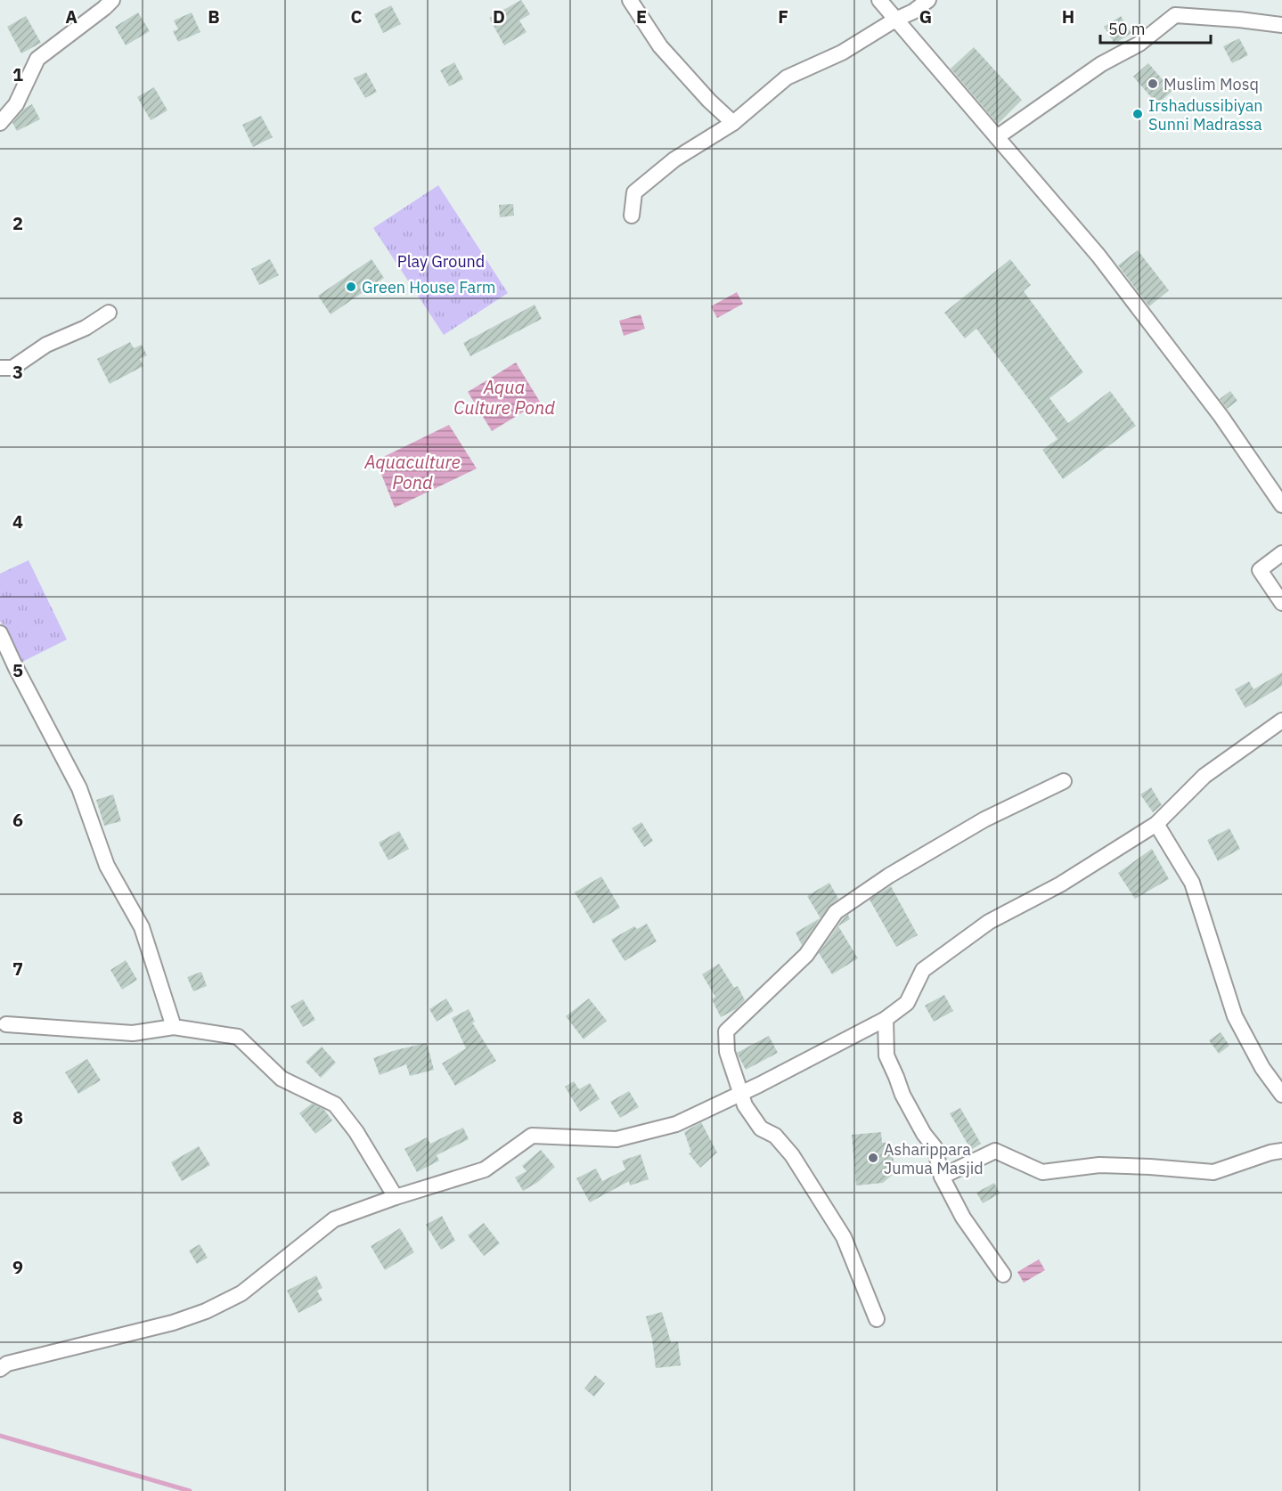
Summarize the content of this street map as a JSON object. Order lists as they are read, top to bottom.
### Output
{
  "water": ["Aqua Culture Pond", "Aquaculture Pond"],
  "parks": ["Play Ground"],
  "places": [
    "Muslim Mosq",
    "Irshadussibiyan Sunni Madrassa",
    "Green House Farm",
    "Asharippara Jumua Masjid"
  ],
  "scale_bar": "50 m",
  "grid": {
    "columns": [
      "A",
      "B",
      "C",
      "D",
      "E",
      "F",
      "G",
      "H"
    ],
    "rows": [
      "1",
      "2",
      "3",
      "4",
      "5",
      "6",
      "7",
      "8",
      "9"
    ]
  }
}
